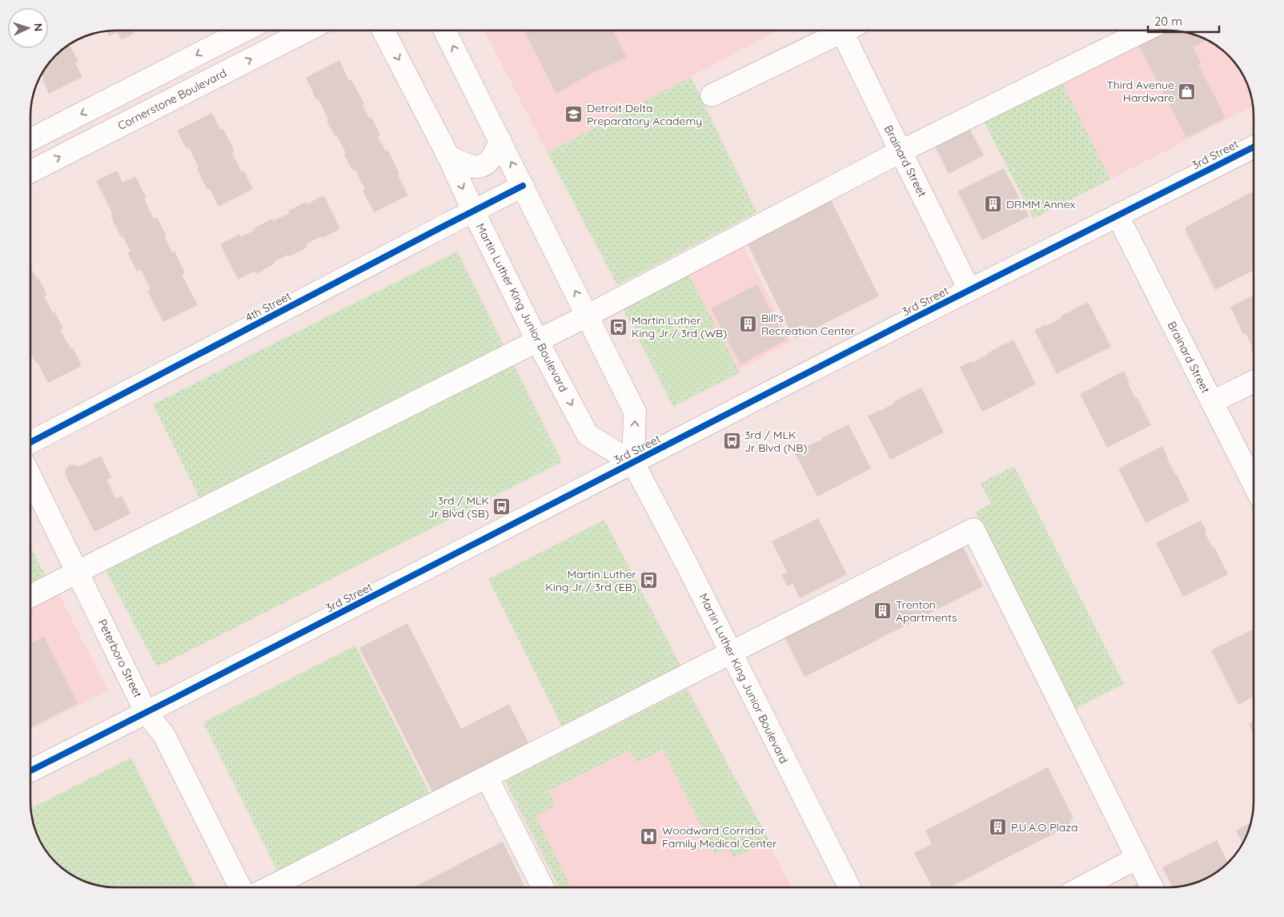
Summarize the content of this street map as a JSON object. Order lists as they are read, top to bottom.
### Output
{
  "streets": {
    "street": [
      "Cornerstone Boulevard",
      "3rd Street",
      "Brainard Street",
      "4th Street",
      "Martin Luther King Junior Boulevard",
      "Peterboro Street"
    ]
  },
  "crossings": [
    ["3rd Street", "Brainard Street"],
    ["3rd Street", "Martin Luther King Junior Boulevard"],
    ["3rd Street", "Peterboro Street"],
    ["4th Street", "Martin Luther King Junior Boulevard"]
  ],
  "places": {
    "shop": ["Third Avenue Hardware"],
    "school or university": ["Detroit Delta Preparatory Academy"],
    "building": [
      "DRMM Annex",
      "Bill's Recreation Center",
      "Trenton Apartments",
      "P.U.A.O Plaza"
    ],
    "bus stop": [
      "Martin Luther King Jr / 3rd (WB)",
      "3rd / MLK Jr Blvd (NB)",
      "3rd / MLK Jr Blvd (SB)",
      "Martin Luther King Jr / 3rd (EB)"
    ],
    "hospital": ["Woodward Corridor Family Medical Center"]
  },
  "scale_bar": "20 m",
  "north": "right"
}
